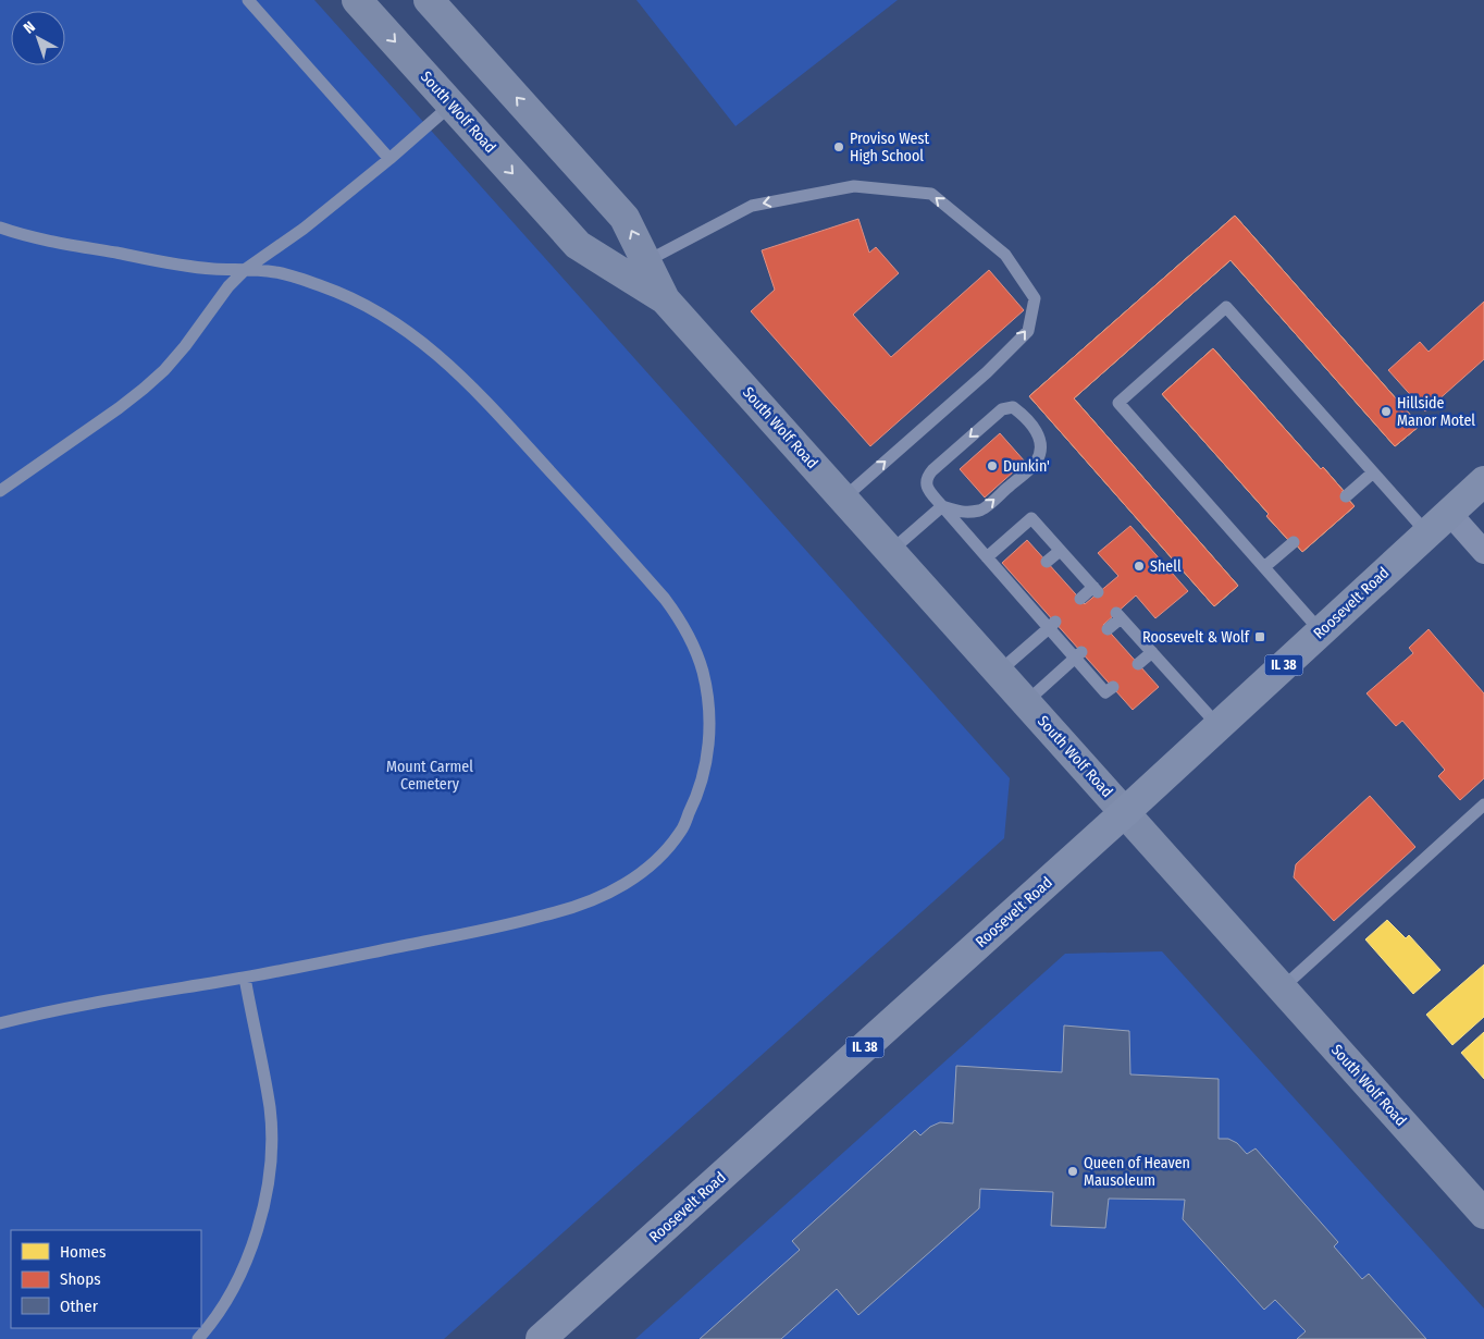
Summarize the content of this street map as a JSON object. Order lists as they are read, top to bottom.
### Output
{
  "streets": {
    "main road": ["South Wolf Road", "Roosevelt Road", "IL 38"]
  },
  "crossings": [
    ["South Wolf Road", "Roosevelt Road"]
  ],
  "parks": ["Mount Carmel Cemetery"],
  "places": {
    "other": [
      "Proviso West High School",
      "Hillside Manor Motel",
      "Dunkin'",
      "Shell",
      "Queen of Heaven Mausoleum"
    ],
    "transit": ["Roosevelt & Wolf"]
  },
  "legend": ["Homes", "Shops", "Other"],
  "north": "top left"
}
